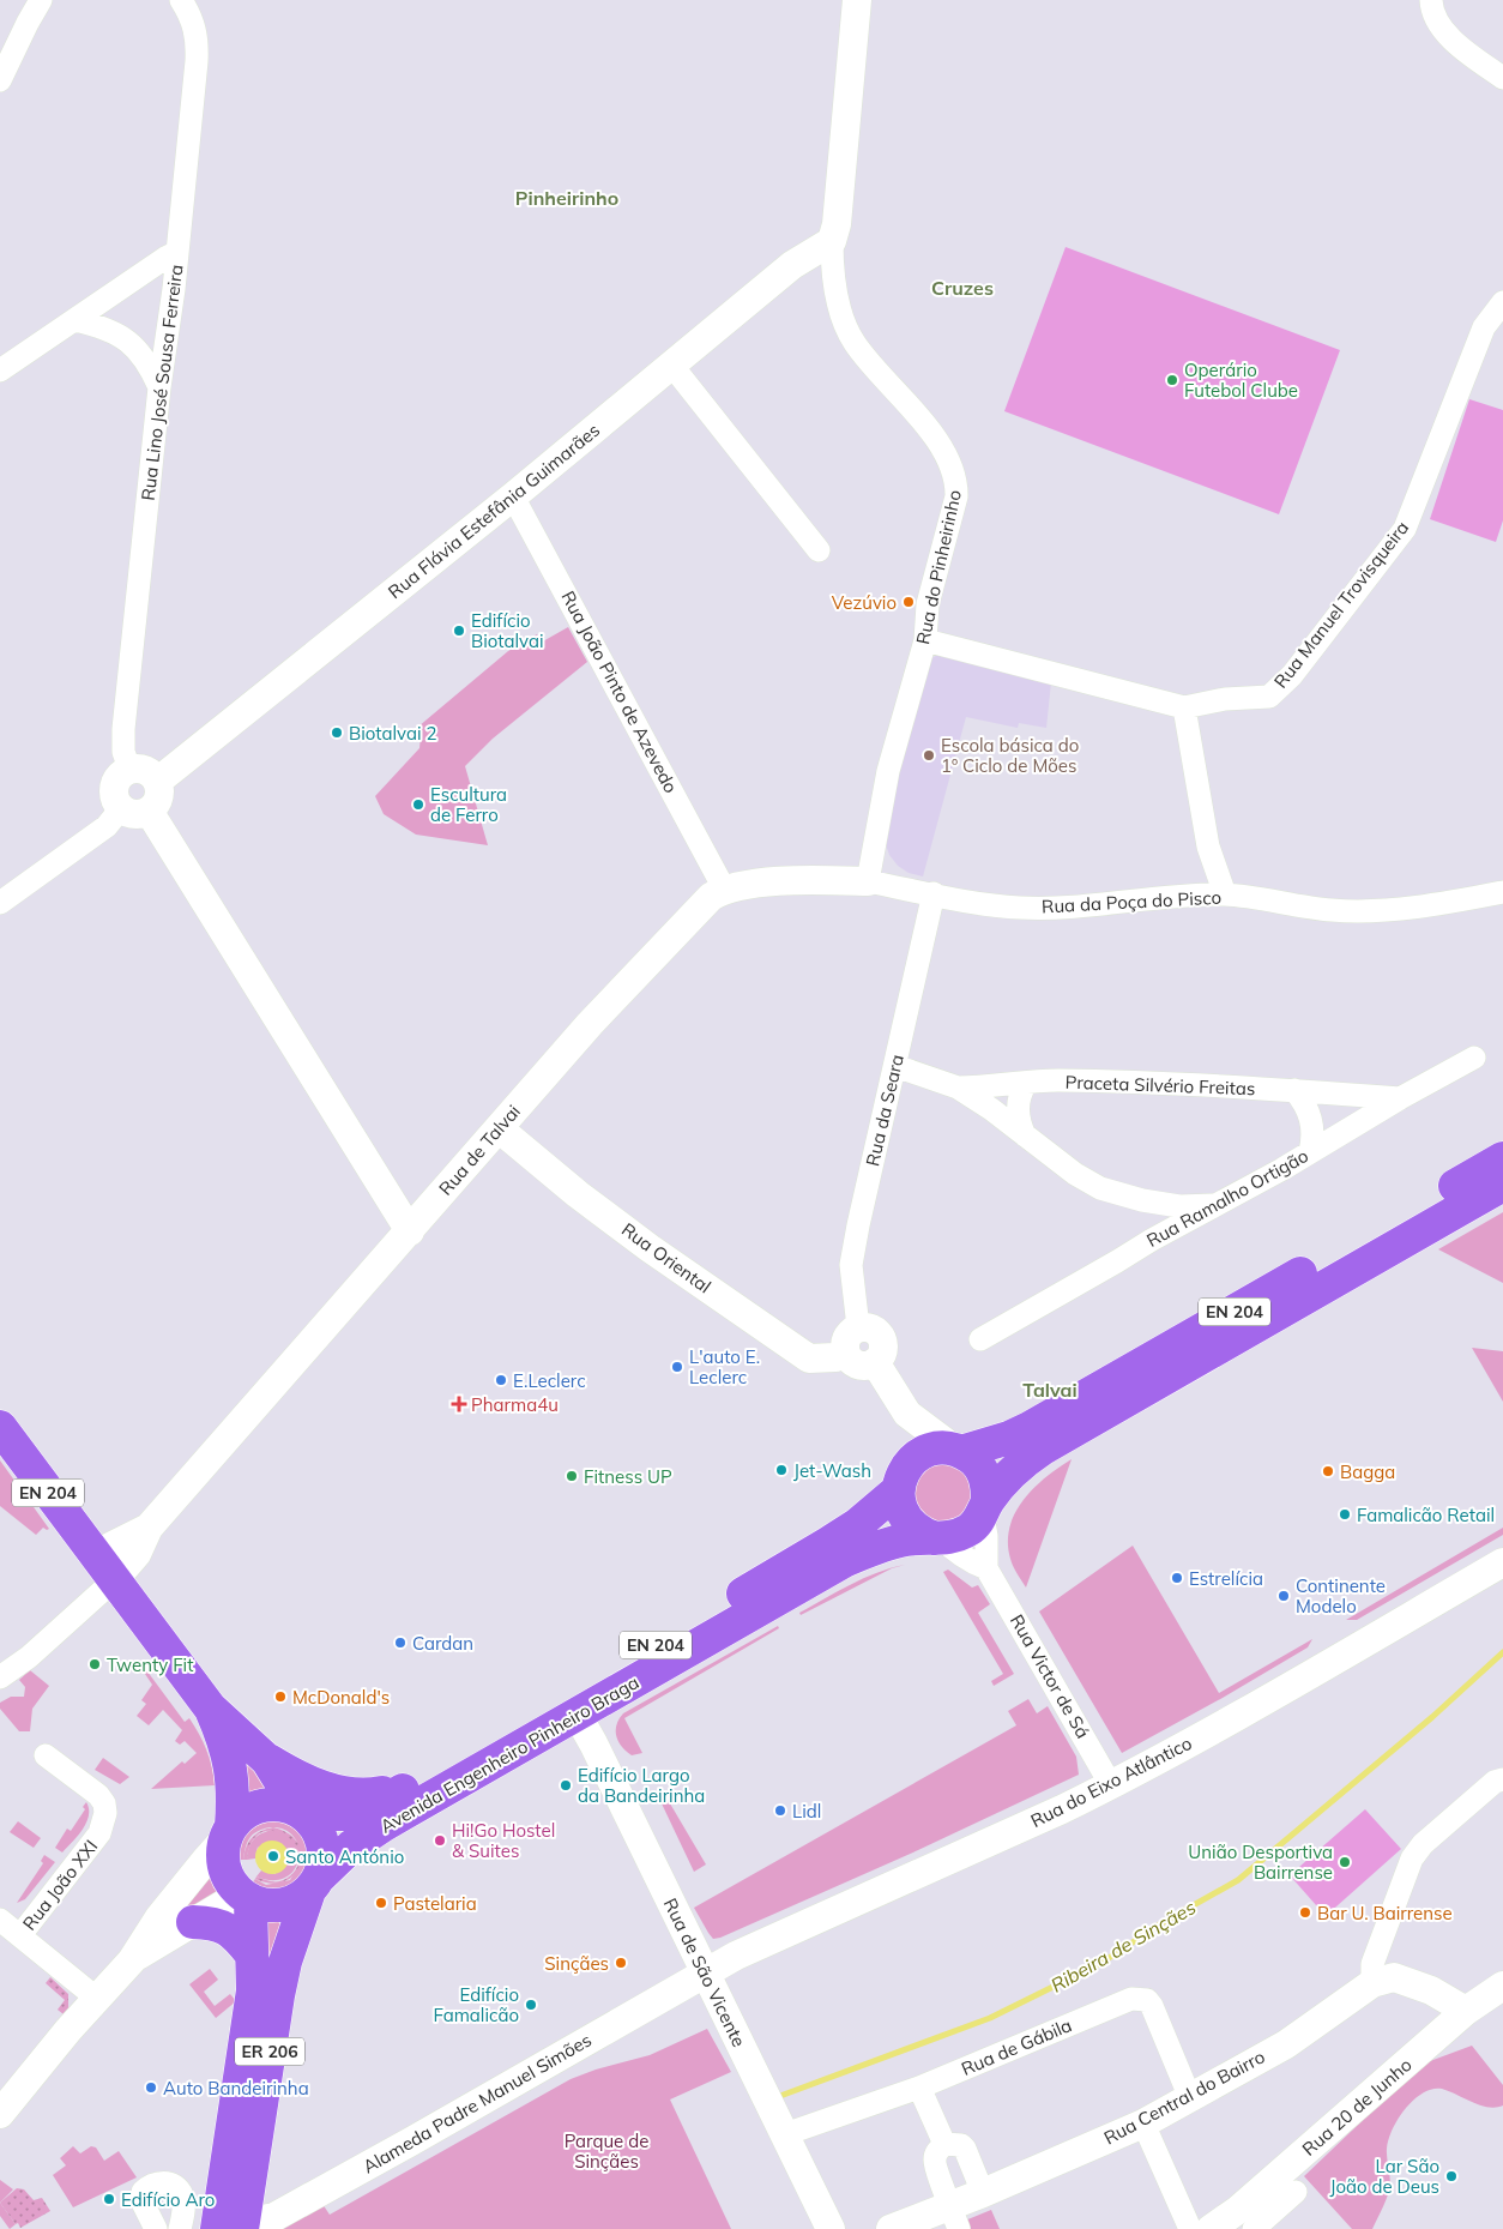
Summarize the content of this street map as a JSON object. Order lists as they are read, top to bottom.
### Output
{
  "streets": {
    "main road": ["EN 204", "Avenida Engenheiro Pinheiro Braga", "ER 206"],
    "street": [
      "Rua Lino José Sousa Ferreira",
      "Rua Flávia Estefânia Guimarães",
      "Rua do Pinheirinho",
      "Rua Manuel Trovisqueira",
      "Rua João Pinto de Azevedo",
      "Rua da Poça do Pisco",
      "Praceta Silvério Freitas",
      "Rua da Seara",
      "Rua de Talvai",
      "Rua Ramalho Ortigão",
      "Rua Oriental",
      "Rua Victor de Sá",
      "Rua do Eixo Atlântico",
      "Rua João XXI",
      "Rua de São Vicente",
      "Rua de Gábila",
      "Rua Central do Bairro",
      "Alameda Padre Manuel Simões",
      "Rua 20 de Junho"
    ]
  },
  "crossings": [
    ["Rua Lino José Sousa Ferreira", "Rua Flávia Estefânia Guimarães"],
    ["Rua Flávia Estefânia Guimarães", "Rua do Pinheirinho"],
    ["Rua Flávia Estefânia Guimarães", "Rua João Pinto de Azevedo"],
    ["Rua do Pinheirinho", "Rua da Poça do Pisco"],
    ["Rua João Pinto de Azevedo", "Rua de Talvai"],
    ["Rua da Poça do Pisco", "Rua da Seara"],
    ["Praceta Silvério Freitas", "Rua da Seara"],
    ["Praceta Silvério Freitas", "Rua Ramalho Ortigão"],
    ["Rua da Seara", "Rua Oriental"],
    ["Rua de Talvai", "Rua Oriental"],
    ["Rua de Talvai", "EN 204"],
    ["EN 204", "Avenida Engenheiro Pinheiro Braga"],
    ["EN 204", "ER 206"],
    ["Rua Victor de Sá", "Rua do Eixo Atlântico"],
    ["Avenida Engenheiro Pinheiro Braga", "Rua de São Vicente"],
    ["Avenida Engenheiro Pinheiro Braga", "ER 206"],
    ["Rua do Eixo Atlântico", "Rua de São Vicente"],
    ["Rua do Eixo Atlântico", "Alameda Padre Manuel Simões"],
    ["Rua de São Vicente", "Rua de Gábila"],
    ["Rua de São Vicente", "Alameda Padre Manuel Simões"],
    ["Rua de Gábila", "Rua Central do Bairro"],
    ["ER 206", "Alameda Padre Manuel Simões"],
    ["Rua Central do Bairro", "Rua 20 de Junho"]
  ],
  "districts": ["Pinheirinho", "Cruzes", "Talvai"],
  "water": ["Ribeira de Sinçães"],
  "parks": ["Parque de Sinçães"],
  "places": {
    "other": [
      "Operário Futebol Clube",
      "Vezúvio",
      "Edifício Biotalvai",
      "Biotalvai 2",
      "Escola básica do 1º Ciclo de Mões",
      "Escultura de Ferro",
      "L'auto E. Leclerc",
      "E.Leclerc",
      "Jet-Wash",
      "Bagga",
      "Fitness UP",
      "Famalicão Retail",
      "Estrelícia",
      "Continente Modelo",
      "Cardan",
      "Twenty Fit",
      "McDonald's",
      "Edifício Largo da Bandeirinha",
      "Lidl",
      "Hi!Go Hostel & Suites",
      "Santo António",
      "União Desportiva Bairrense",
      "Pastelaria",
      "Bar U. Bairrense",
      "Sinçães",
      "Edifício Famalicão",
      "Auto Bandeirinha",
      "Lar São João de Deus",
      "Edifício Aro"
    ],
    "health": ["Pharma4u"]
  }
}
